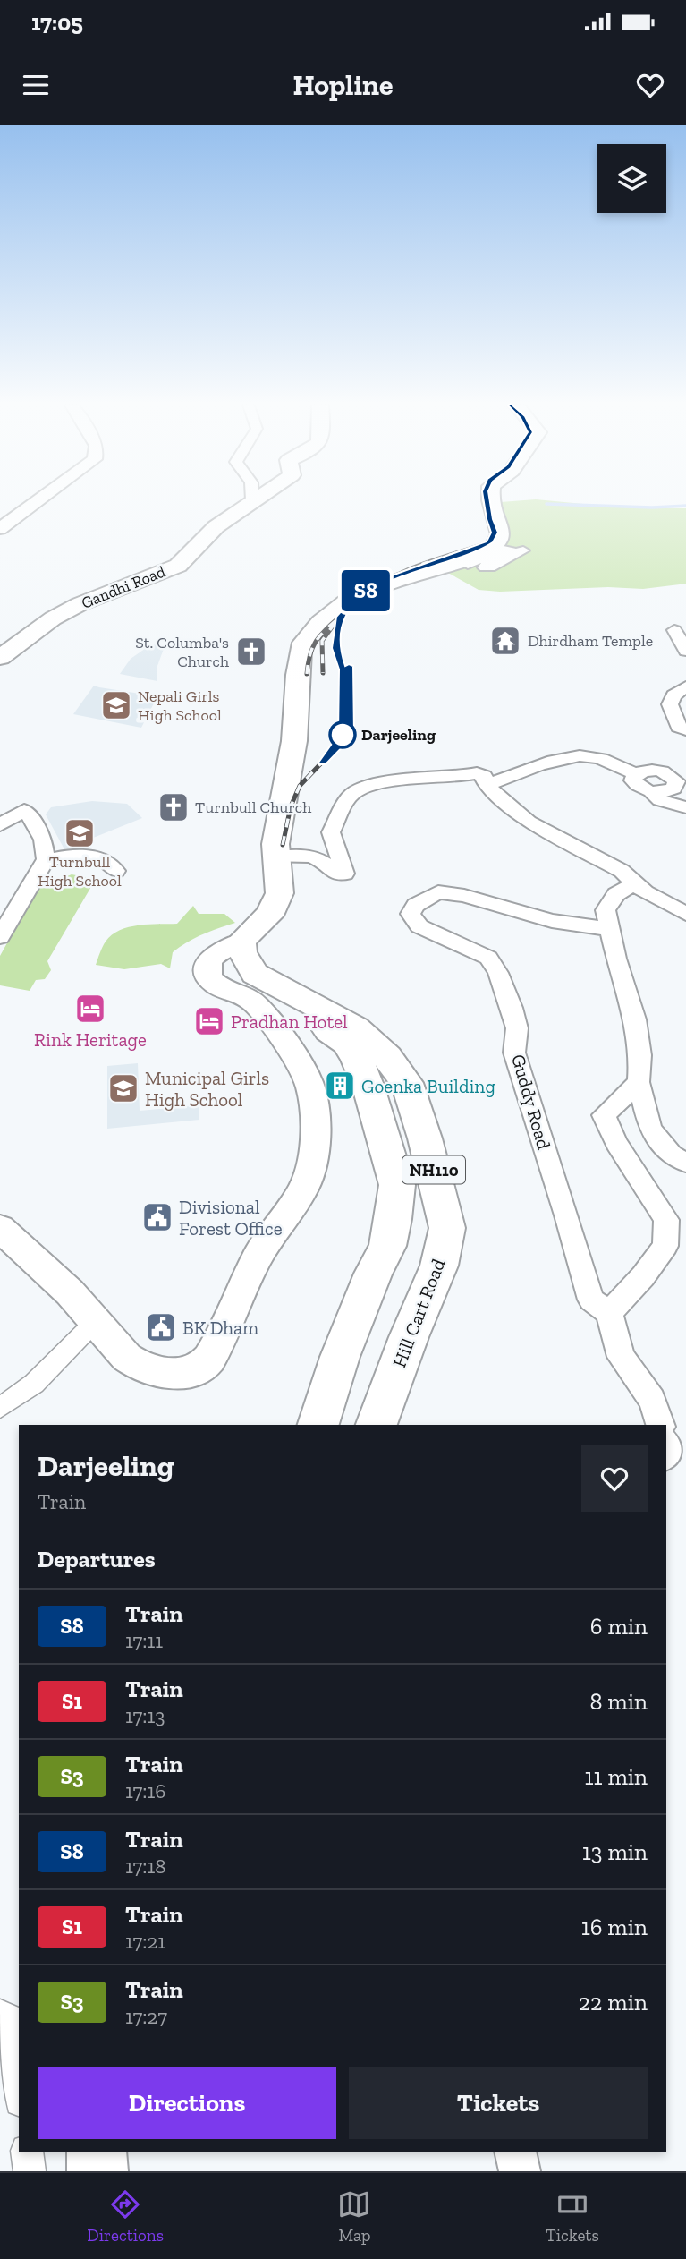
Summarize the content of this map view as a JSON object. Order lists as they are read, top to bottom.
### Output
{
  "streets": {
    "main road": ["Gandhi Road", "NH110", "Hill Cart Road"],
    "street": ["Guddy Road"]
  },
  "places": {
    "temple": ["Dhirdham Temple"],
    "church": ["St. Columba's Church", "Turnbull Church"],
    "school or university": ["Nepali Girls High School", "Turnbull High School", "Municipal Girls High School"],
    "other": ["Darjeeling"],
    "hotel": ["Rink Heritage", "Pradhan Hotel"],
    "building": ["Goenka Building"],
    "public building": ["Divisional Forest Office", "BK Dham"]
  },
  "page": {
    "status": "17:05",
    "header": "Hopline",
    "on_map": "S8",
    "heading": [
      ["Darjeeling", "Train"],
      "Departures"
    ],
    "list": [
      {
        "mark": "S8",
        "name": "Train",
        "note": "17:11",
        "value": "6 min"
      },
      {
        "mark": "S1",
        "name": "Train",
        "note": "17:13",
        "value": "8 min"
      },
      {
        "mark": "S3",
        "name": "Train",
        "note": "17:16",
        "value": "11 min"
      },
      {
        "mark": "S8",
        "name": "Train",
        "note": "17:18",
        "value": "13 min"
      },
      {
        "mark": "S1",
        "name": "Train",
        "note": "17:21",
        "value": "16 min"
      },
      {
        "mark": "S3",
        "name": "Train",
        "note": "17:27",
        "value": "22 min"
      }
    ],
    "buttons": ["Directions", "Tickets"],
    "tabs": ["Directions", "Map", "Tickets"]
  }
}
